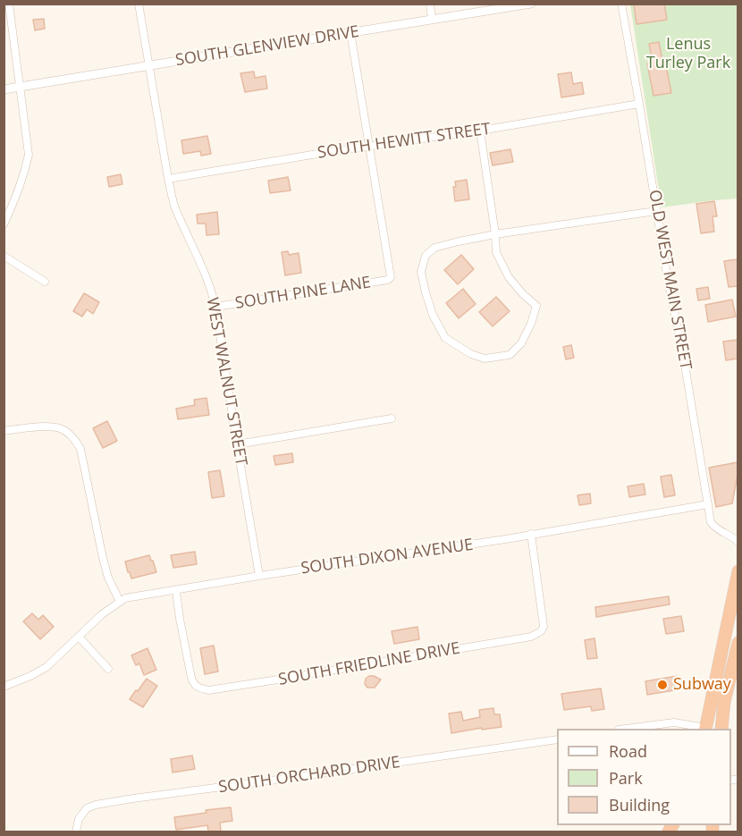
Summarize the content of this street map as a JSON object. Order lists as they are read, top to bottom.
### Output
{
  "streets": {
    "street": [
      "SOUTH GLENVIEW DRIVE",
      "SOUTH HEWITT STREET",
      "OLD WEST MAIN STREET",
      "SOUTH PINE LANE",
      "WEST WALNUT STREET",
      "SOUTH DIXON AVENUE",
      "SOUTH FRIEDLINE DRIVE",
      "SOUTH ORCHARD DRIVE"
    ]
  },
  "crossings": [
    ["SOUTH GLENVIEW DRIVE", "WEST WALNUT STREET"],
    ["SOUTH HEWITT STREET", "OLD WEST MAIN STREET"],
    ["SOUTH HEWITT STREET", "SOUTH PINE LANE"],
    ["SOUTH HEWITT STREET", "WEST WALNUT STREET"],
    ["OLD WEST MAIN STREET", "SOUTH DIXON AVENUE"],
    ["SOUTH PINE LANE", "WEST WALNUT STREET"],
    ["WEST WALNUT STREET", "SOUTH DIXON AVENUE"],
    ["SOUTH DIXON AVENUE", "SOUTH FRIEDLINE DRIVE"]
  ],
  "parks": ["Lenus Turley Park"],
  "places": ["Subway"],
  "legend": ["Road", "Park", "Building"]
}
